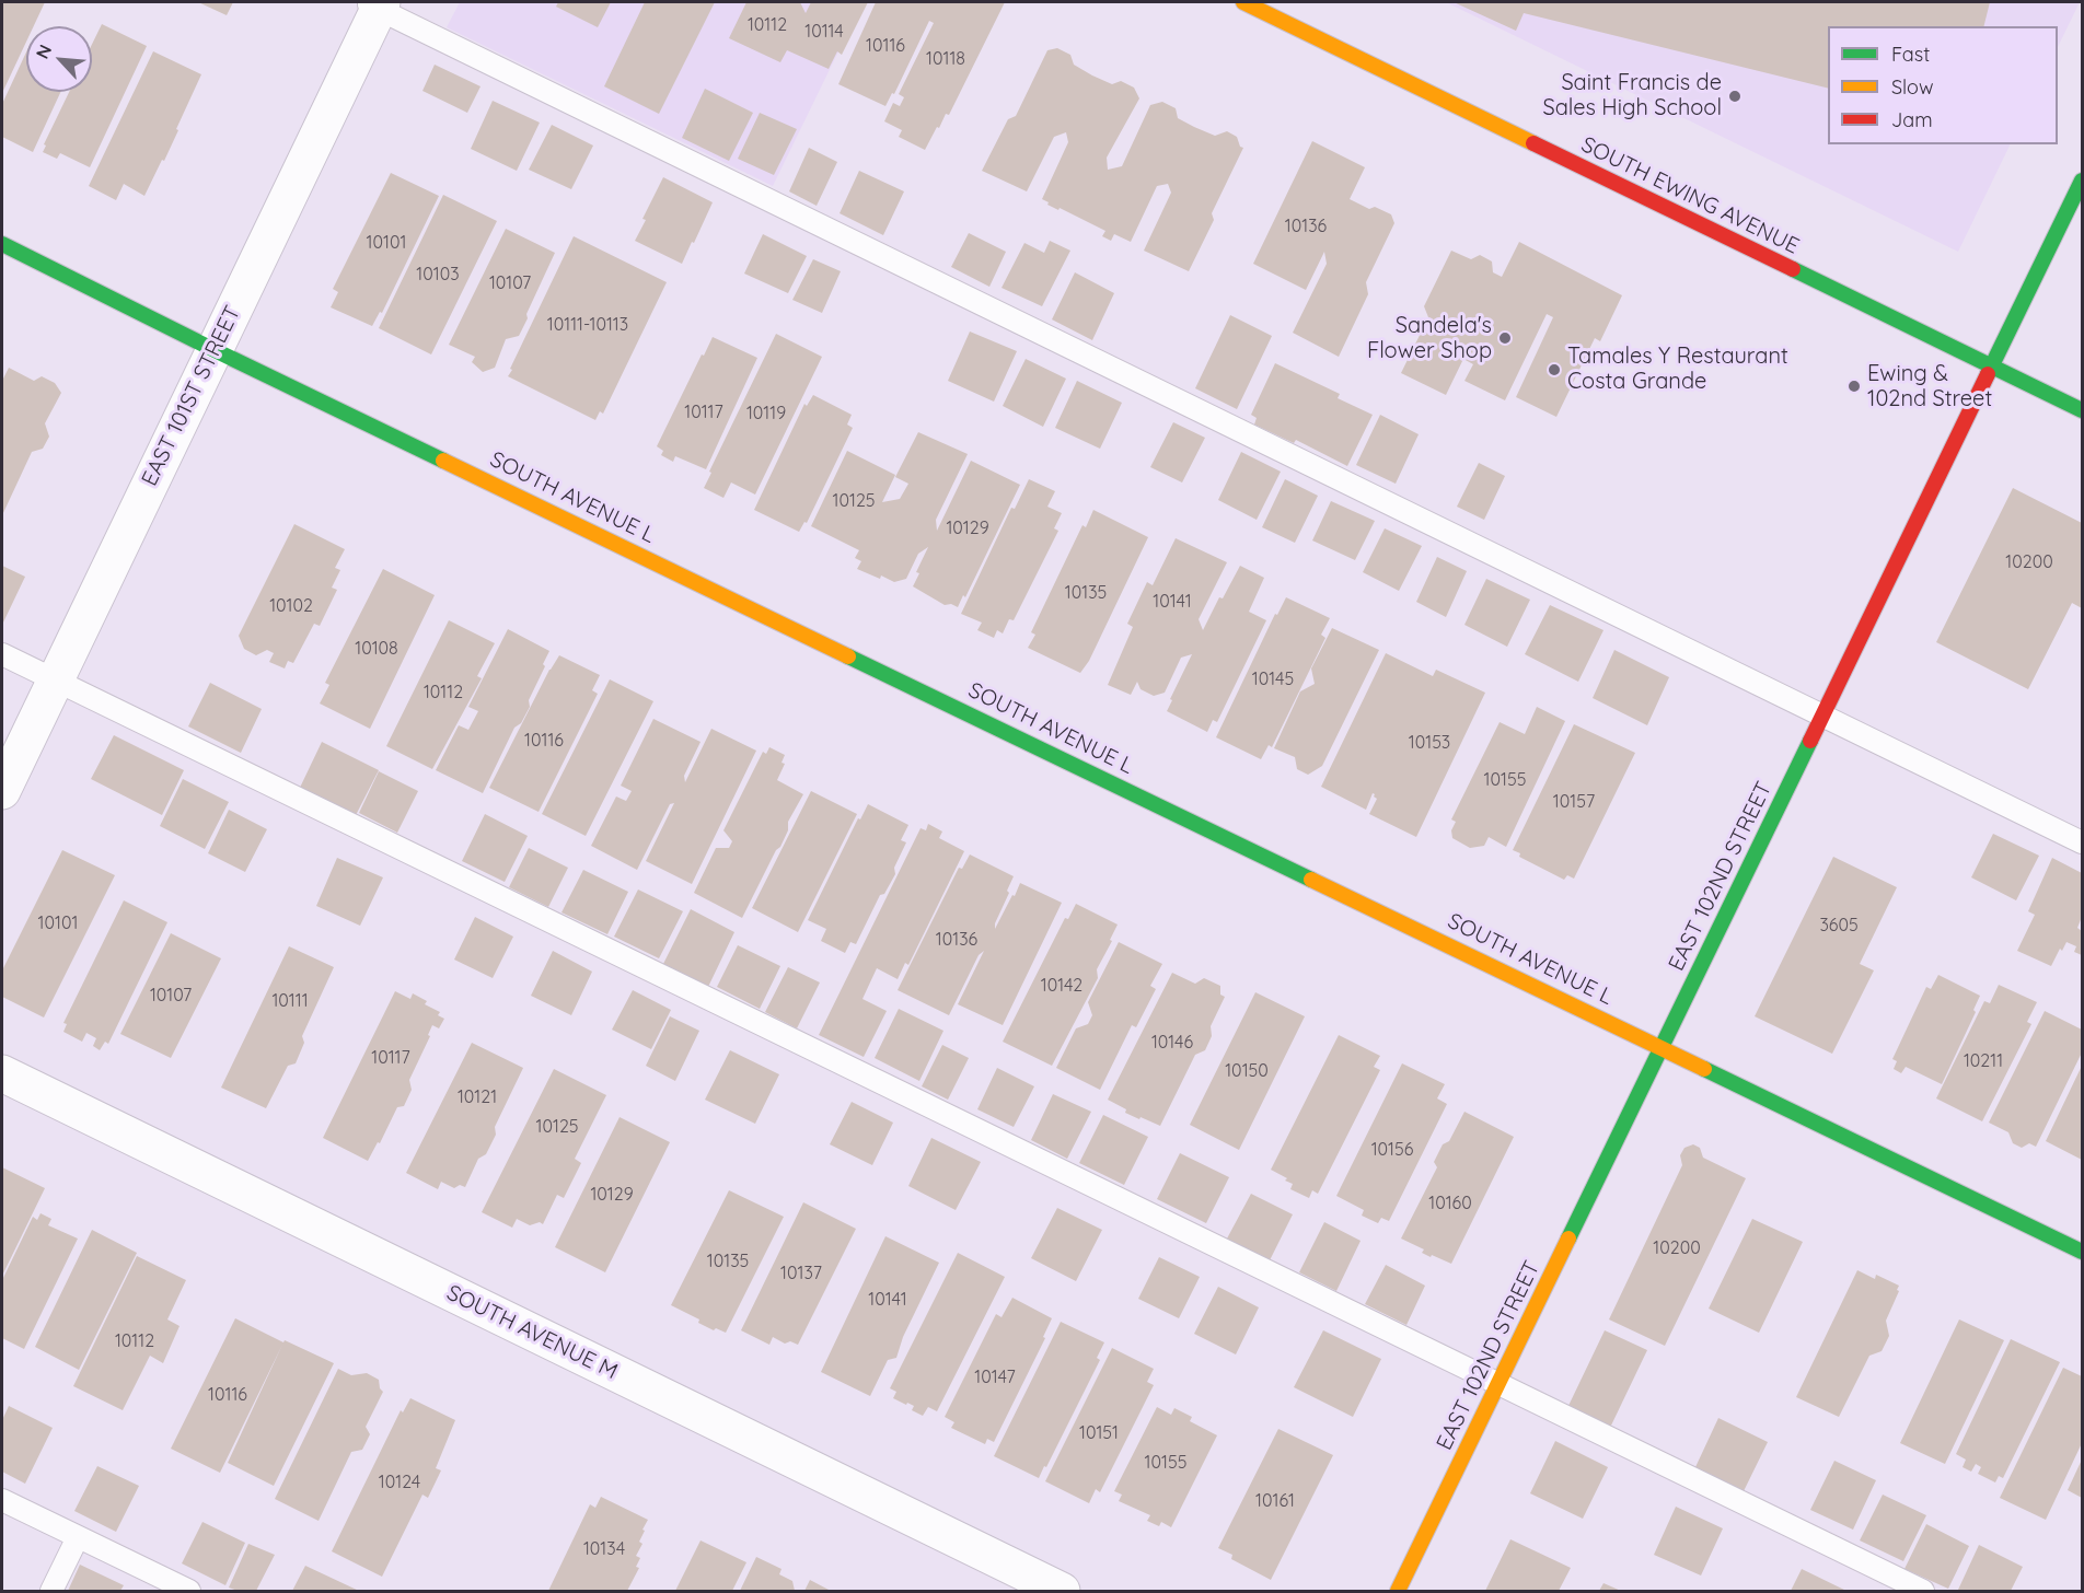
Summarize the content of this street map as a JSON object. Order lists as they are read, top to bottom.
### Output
{
  "streets": {
    "street": [
      "SOUTH EWING AVENUE",
      "EAST 101ST STREET",
      "SOUTH AVENUE L",
      "EAST 102ND STREET",
      "SOUTH AVENUE M"
    ]
  },
  "crossings": [
    ["SOUTH EWING AVENUE", "EAST 102ND STREET"],
    ["EAST 101ST STREET", "SOUTH AVENUE L"],
    ["SOUTH AVENUE L", "EAST 102ND STREET"]
  ],
  "places": [
    "Saint Francis de Sales High School",
    "Sandela's Flower Shop",
    "Tamales Y Restaurant Costa Grande",
    "Ewing & 102nd Street"
  ],
  "house_numbers": [
    "10112",
    "10114",
    "10116",
    "10118",
    "10136",
    "10101",
    "10103",
    "10107",
    "10111-10113",
    "10117",
    "10119",
    "10125",
    "10129",
    "10200",
    "10135",
    "10141",
    "10102",
    "10108",
    "10145",
    "10112",
    "10116",
    "10153",
    "10155",
    "10157",
    "10101",
    "3605",
    "10136",
    "10142",
    "10107",
    "10111",
    "10146",
    "10117",
    "10211",
    "10150",
    "10121",
    "10125",
    "10156",
    "10129",
    "10160",
    "10200",
    "10135",
    "10137",
    "10141",
    "10112",
    "10147",
    "10116",
    "10151",
    "10155",
    "10124",
    "10161",
    "10134"
  ],
  "legend": ["Fast", "Slow", "Jam"],
  "north": "top left"
}
